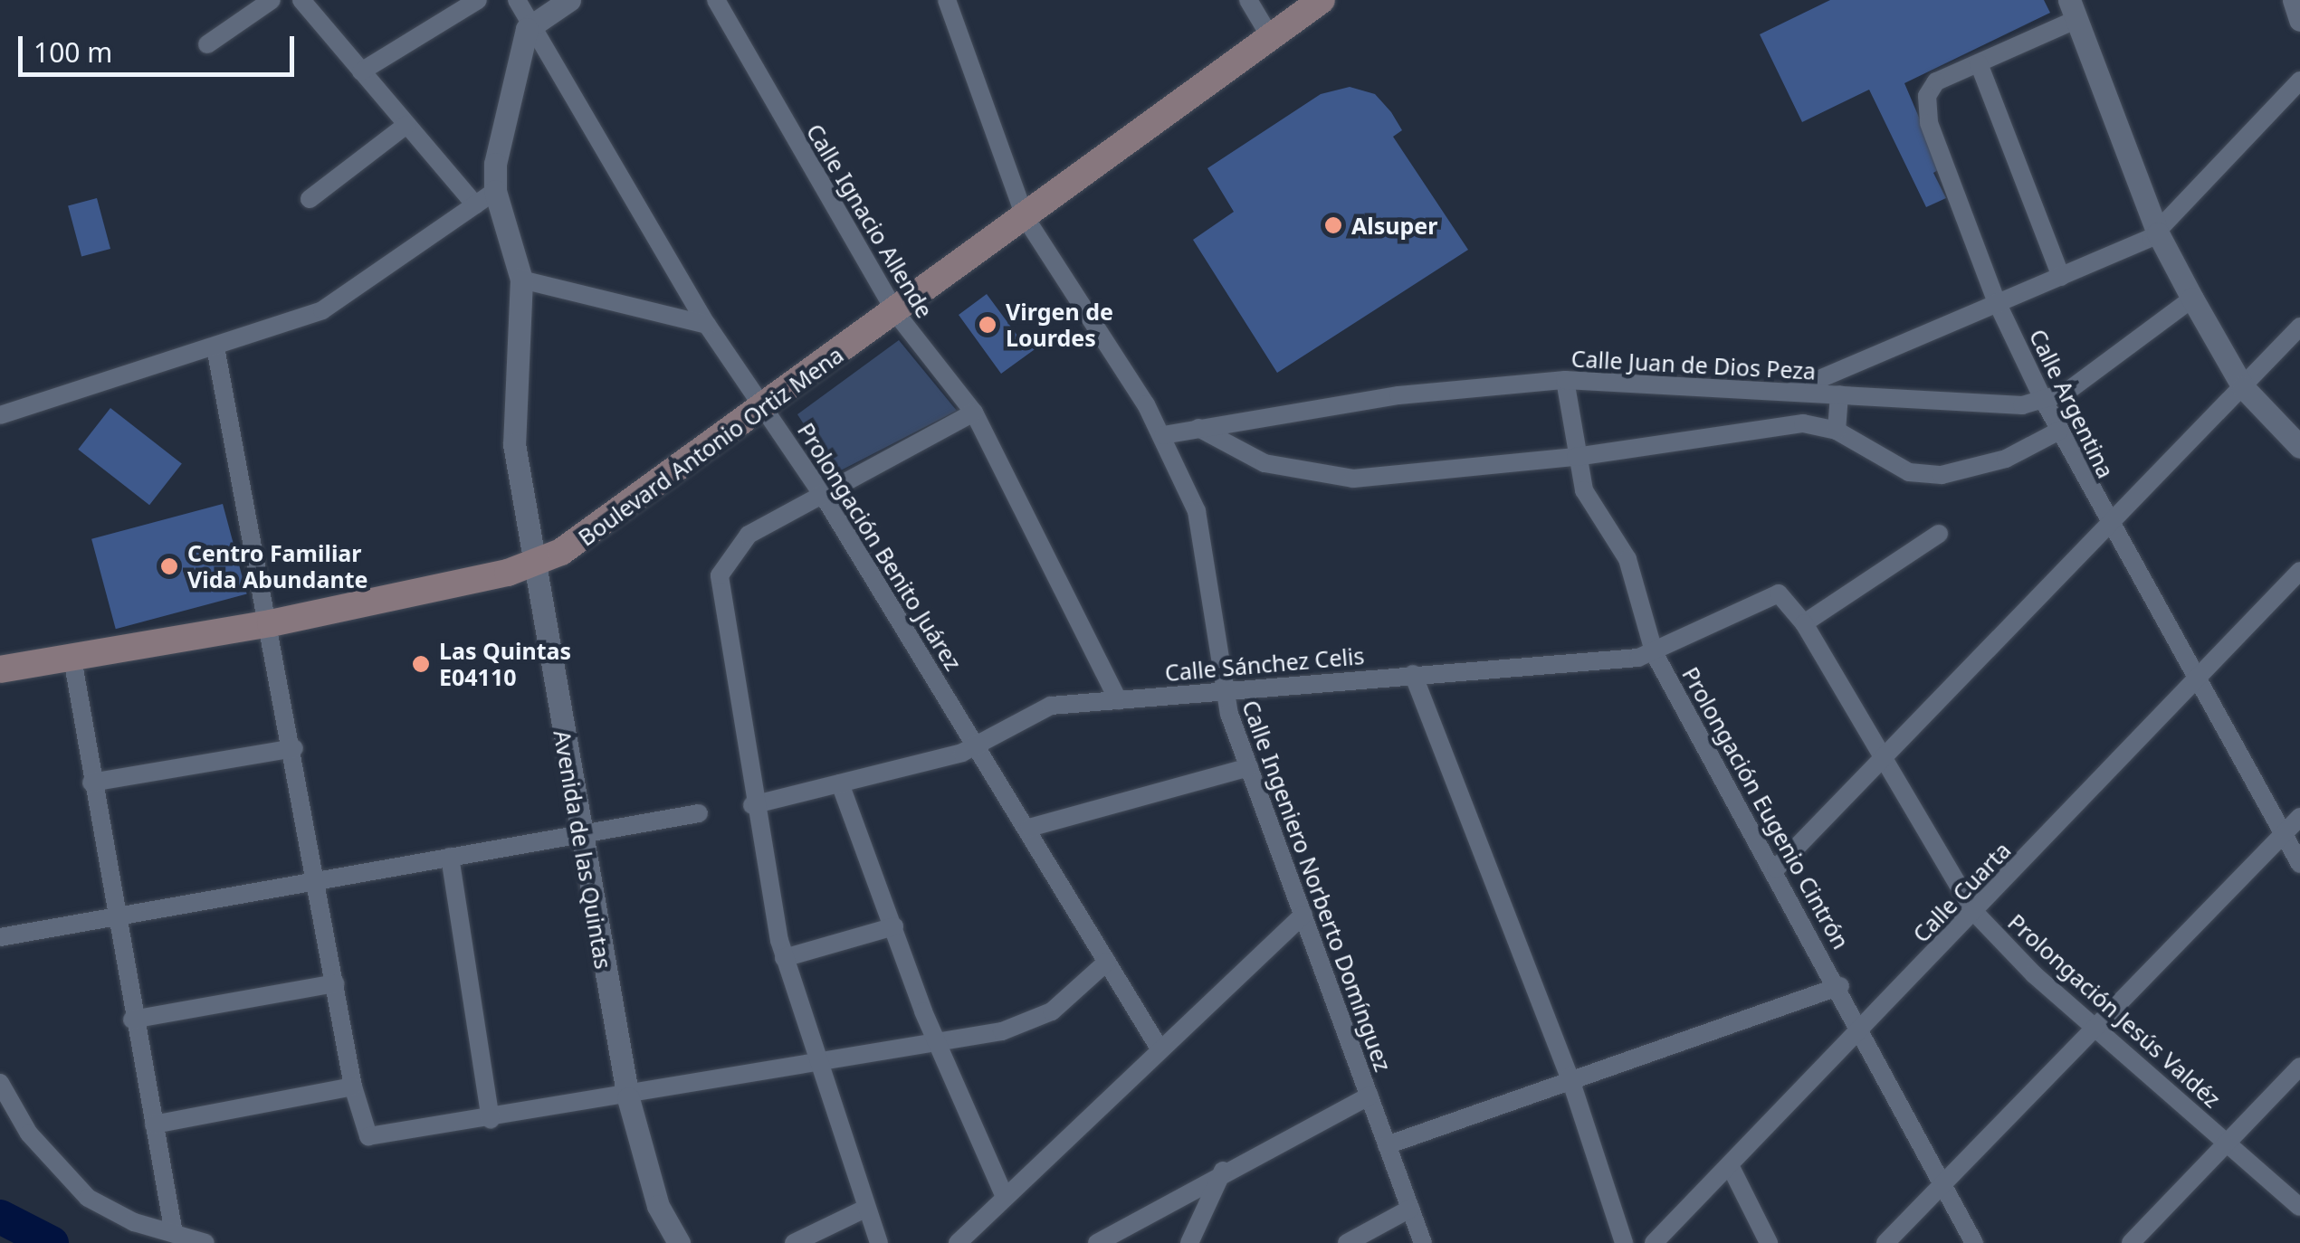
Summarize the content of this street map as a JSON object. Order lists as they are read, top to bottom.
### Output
{
  "streets": {
    "main road": ["Boulevard Antonio Ortiz Mena"],
    "street": [
      "Calle Ignacio Allende",
      "Calle Juan de Dios Peza",
      "Calle Argentina",
      "Prolongación Benito Juárez",
      "Calle Sánchez Celis",
      "Prolongación Eugenio Cintrón",
      "Avenida de las Quintas",
      "Calle Ingeniero Norberto Domínguez",
      "Calle Cuarta",
      "Prolongación Jesús Valdéz"
    ]
  },
  "crossings": [
    ["Calle Ignacio Allende", "Boulevard Antonio Ortiz Mena"],
    ["Calle Ignacio Allende", "Calle Sánchez Celis"],
    ["Calle Juan de Dios Peza", "Calle Argentina"],
    ["Calle Juan de Dios Peza", "Prolongación Eugenio Cintrón"],
    ["Calle Juan de Dios Peza", "Calle Ingeniero Norberto Domínguez"],
    ["Calle Argentina", "Calle Cuarta"],
    ["Boulevard Antonio Ortiz Mena", "Prolongación Benito Juárez"],
    ["Boulevard Antonio Ortiz Mena", "Avenida de las Quintas"],
    ["Boulevard Antonio Ortiz Mena", "Calle Ingeniero Norberto Domínguez"],
    ["Prolongación Benito Juárez", "Calle Sánchez Celis"],
    ["Prolongación Benito Juárez", "Avenida de las Quintas"],
    ["Calle Sánchez Celis", "Prolongación Eugenio Cintrón"],
    ["Calle Sánchez Celis", "Calle Ingeniero Norberto Domínguez"],
    ["Calle Sánchez Celis", "Prolongación Jesús Valdéz"],
    ["Prolongación Eugenio Cintrón", "Calle Cuarta"],
    ["Calle Cuarta", "Prolongación Jesús Valdéz"]
  ],
  "places": [
    "Alsuper",
    "Virgen de Lourdes",
    "Centro Familiar Vida Abundante",
    "Las Quintas E04110"
  ],
  "scale_bar": "100 m"
}
